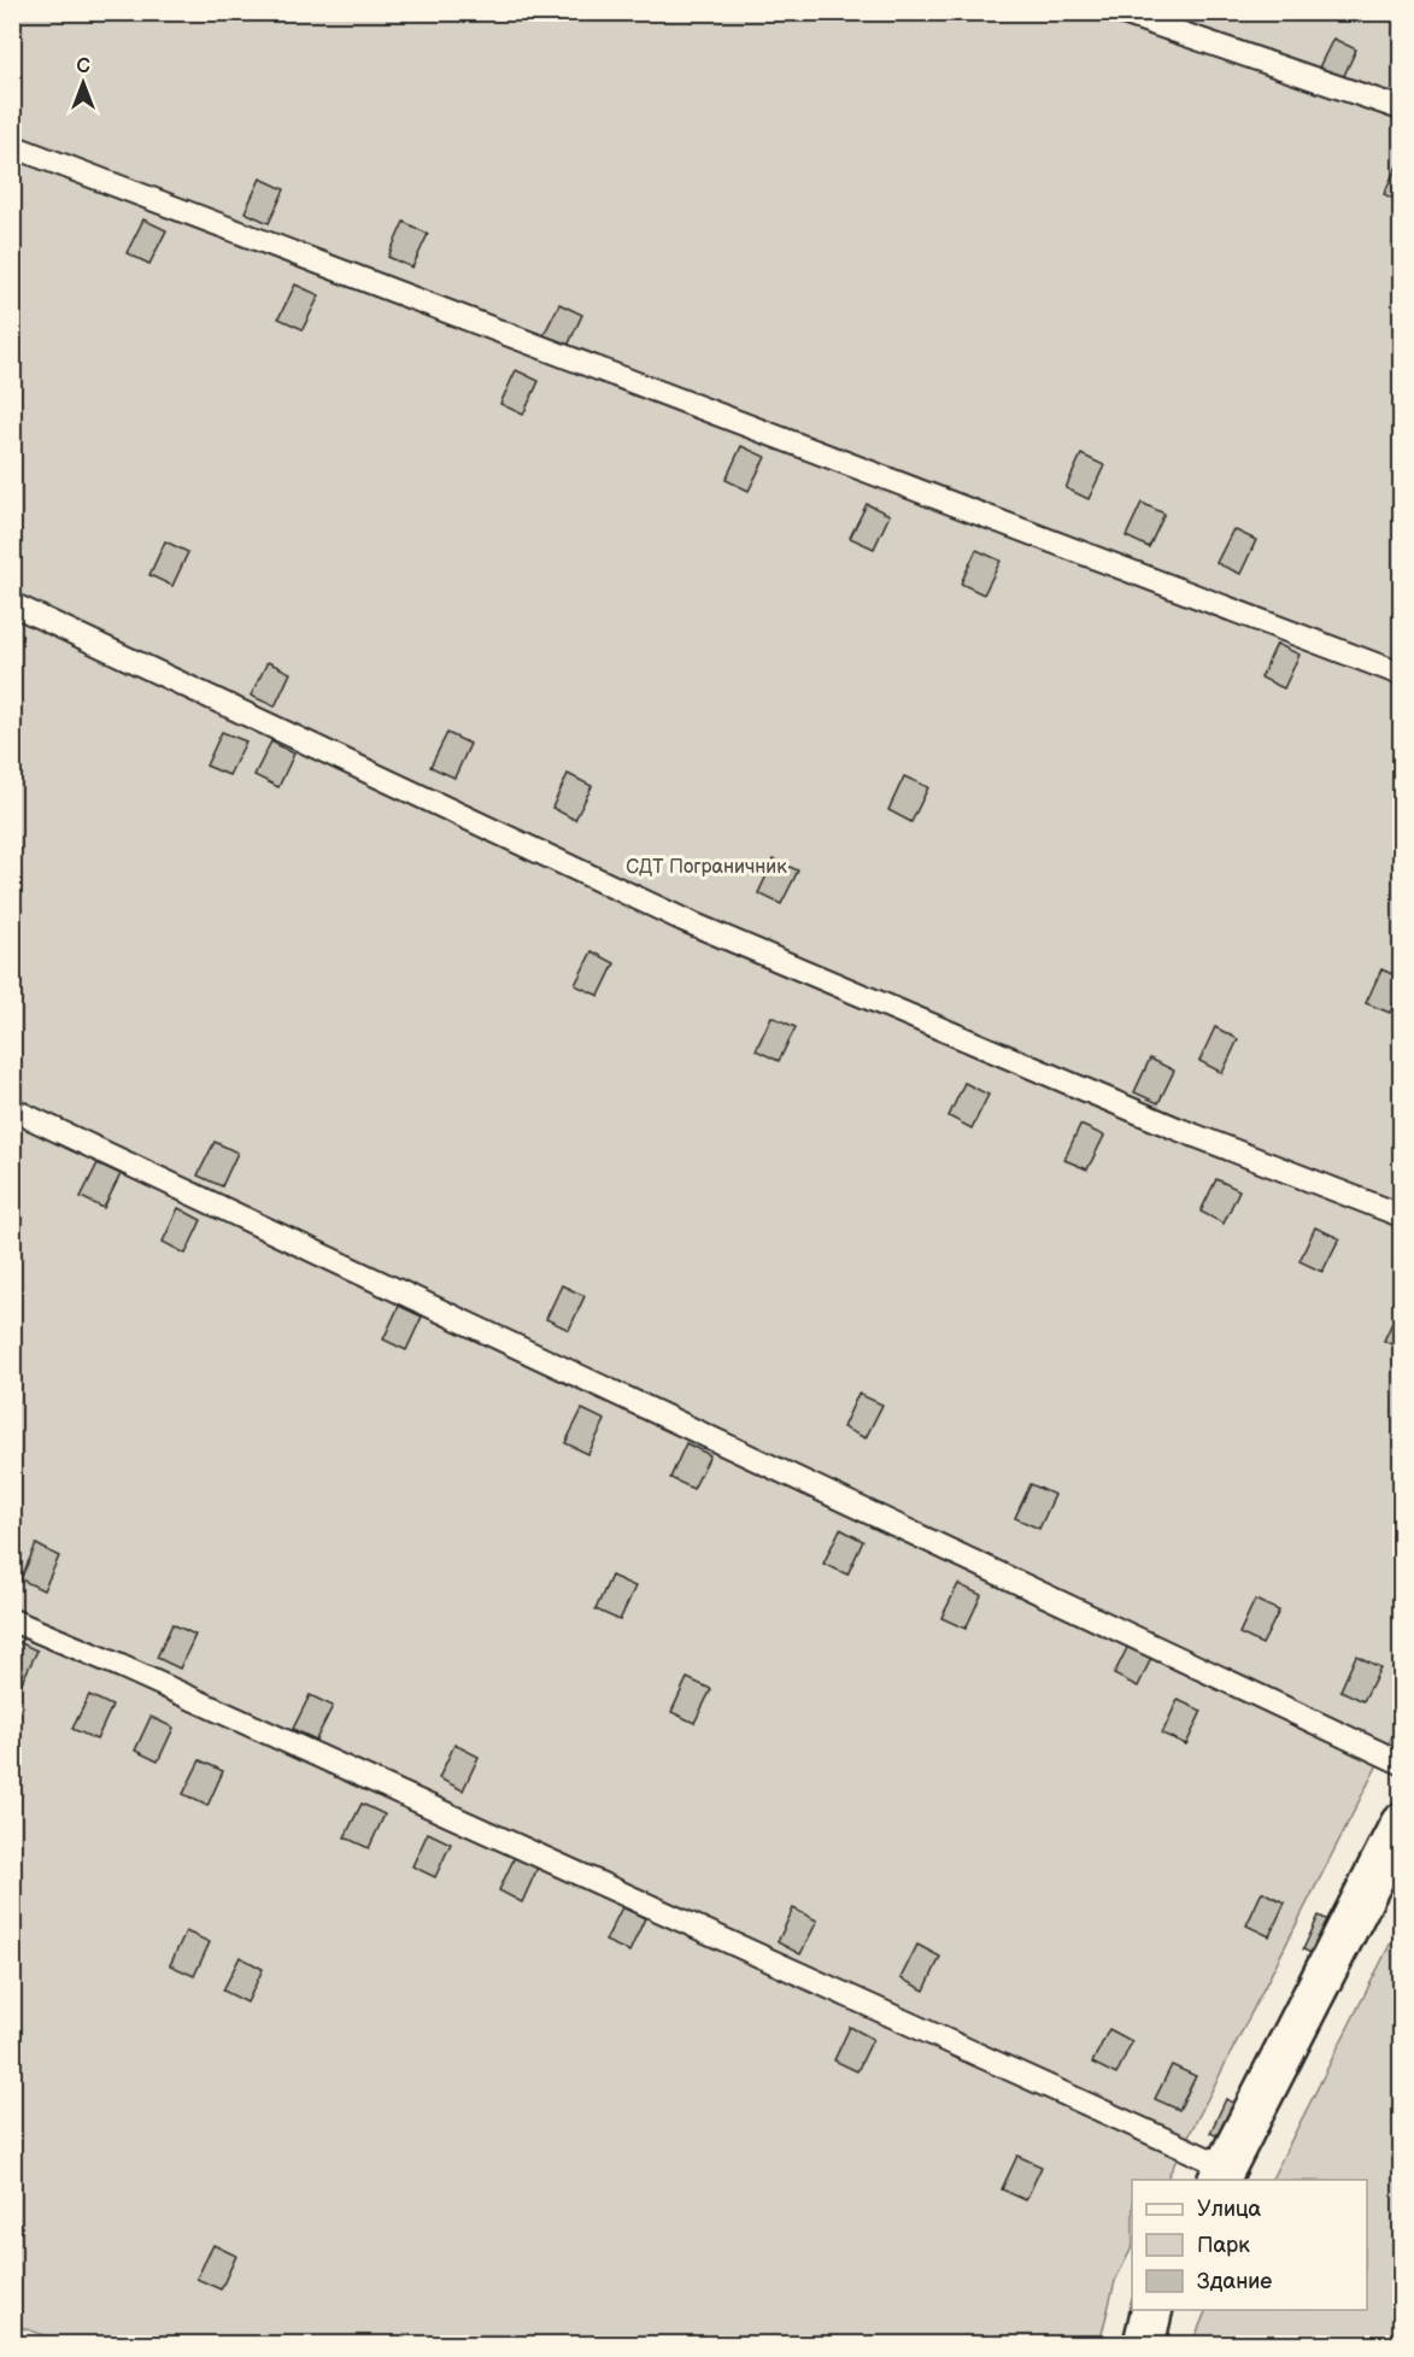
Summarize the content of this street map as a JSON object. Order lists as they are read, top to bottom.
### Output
{
  "parks": ["СДТ Пограничник"],
  "legend": ["Улица", "Парк", "Здание"],
  "north": "top"
}
